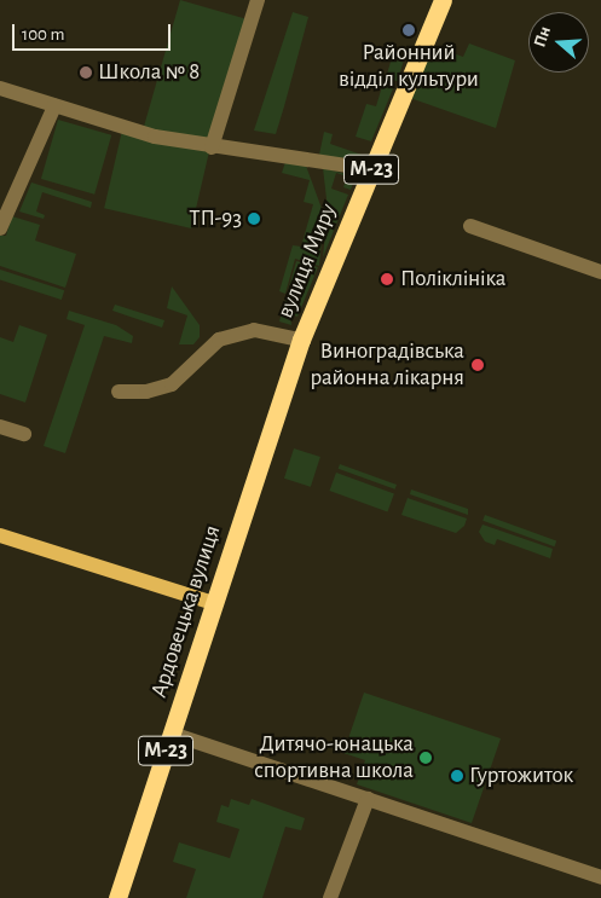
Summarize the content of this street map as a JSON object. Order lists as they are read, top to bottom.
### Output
{
  "streets": {
    "highway": ["М-23", "вулиця Миру", "Ардовецька вулиця"]
  },
  "crossings": [
    ["вулиця Миру", "Ардовецька вулиця"]
  ],
  "places": [
    "Районний відділ культури",
    "Школа № 8",
    "ТП-93",
    "Поліклініка",
    "Виноградівська районна лікарня",
    "Дитячо-юнацька спортивна школа",
    "Гуртожиток"
  ],
  "scale_bar": "100 m",
  "north": "left"
}
